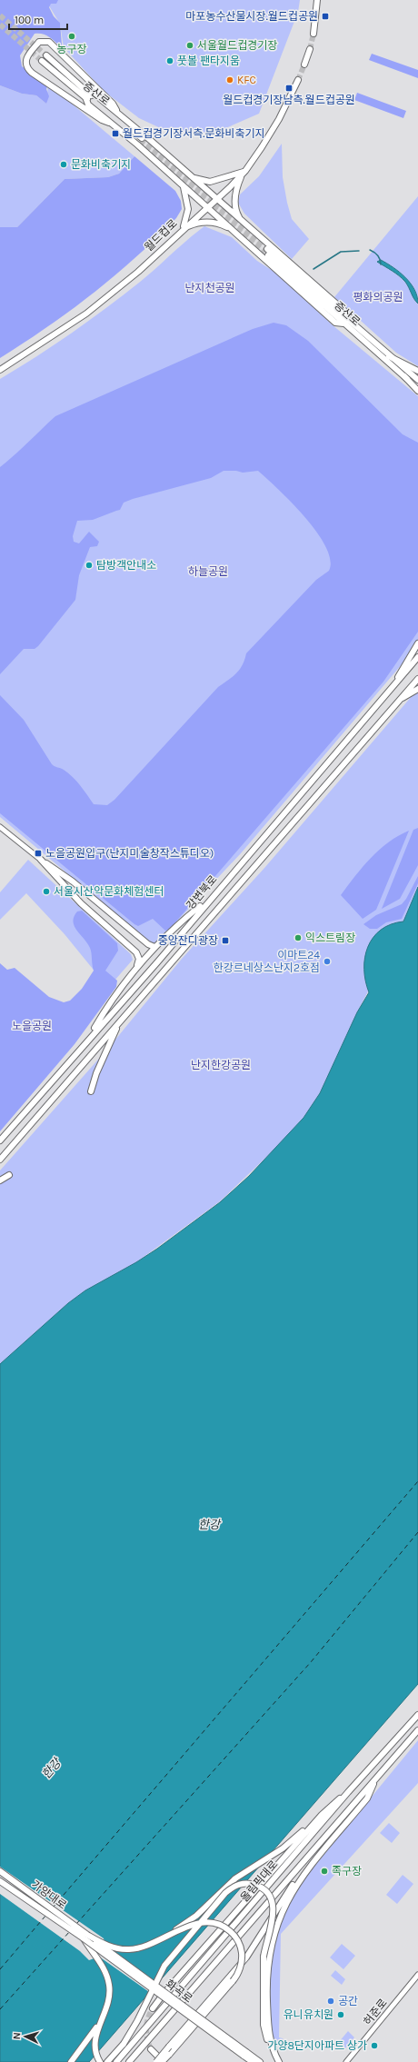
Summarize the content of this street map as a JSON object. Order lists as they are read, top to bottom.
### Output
{
  "streets": {
    "main road": [
      "증산로",
      "월드컵로",
      "강변북로",
      "올림픽대로",
      "가양대로",
      "화곡로"
    ],
    "street": ["허준로"]
  },
  "crossings": [
    ["가양대로", "화곡로"]
  ],
  "water": ["한강"],
  "parks": [
    "난지천공원",
    "평화의공원",
    "하늘공원",
    "노을공원",
    "난지한강공원"
  ],
  "places": {
    "transit": [
      "마포농수산물시장.월드컵공원",
      "월드컵경기장남측.월드컵공원",
      "월드컵경기장서측.문화비축기지",
      "노을공원입구(난지미술창작스튜디오)",
      "중앙잔디광장"
    ],
    "other": [
      "농구장",
      "서울월드컵경기장",
      "풋볼 팬타지움",
      "KFC",
      "문화비축기지",
      "탐방객안내소",
      "서울시산악문화체험센터",
      "익스트림장",
      "이마트24 한강르네상스난지2호점",
      "족구장",
      "공간",
      "유니유치원",
      "가양8단지아파트 상가"
    ]
  },
  "scale_bar": "100 m",
  "north": "left"
}
